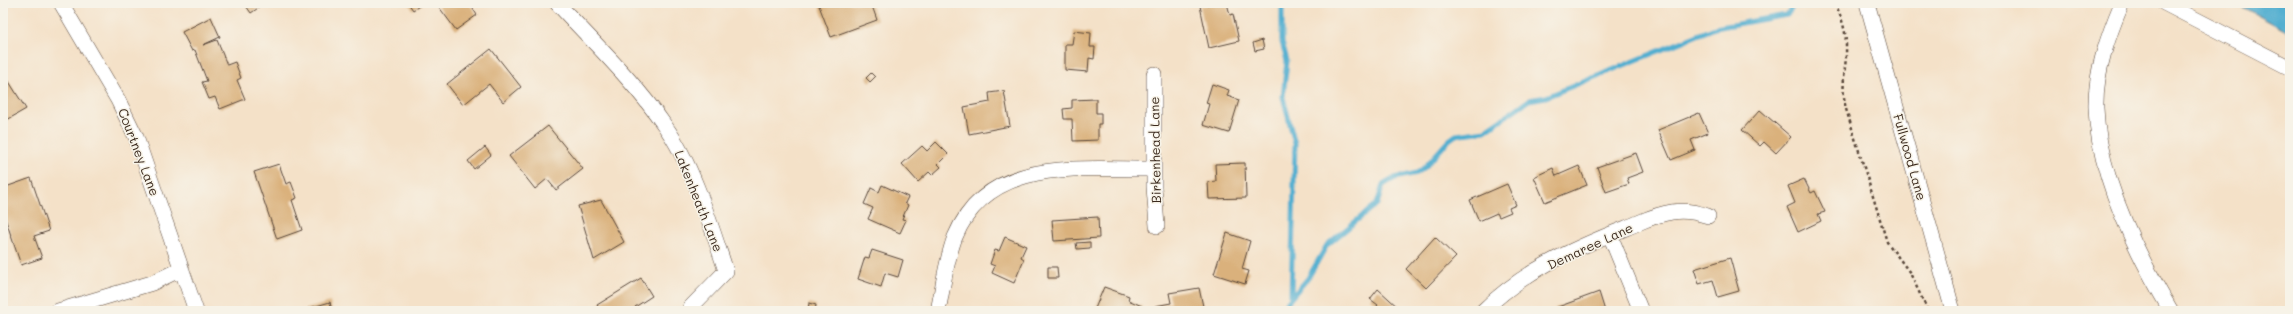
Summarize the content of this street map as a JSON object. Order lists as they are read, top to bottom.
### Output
{
  "streets": {
    "street": [
      "Birkenhead Lane",
      "Courtney Lane",
      "Fullwood Lane",
      "Lakenheath Lane",
      "Demaree Lane"
    ]
  }
}
